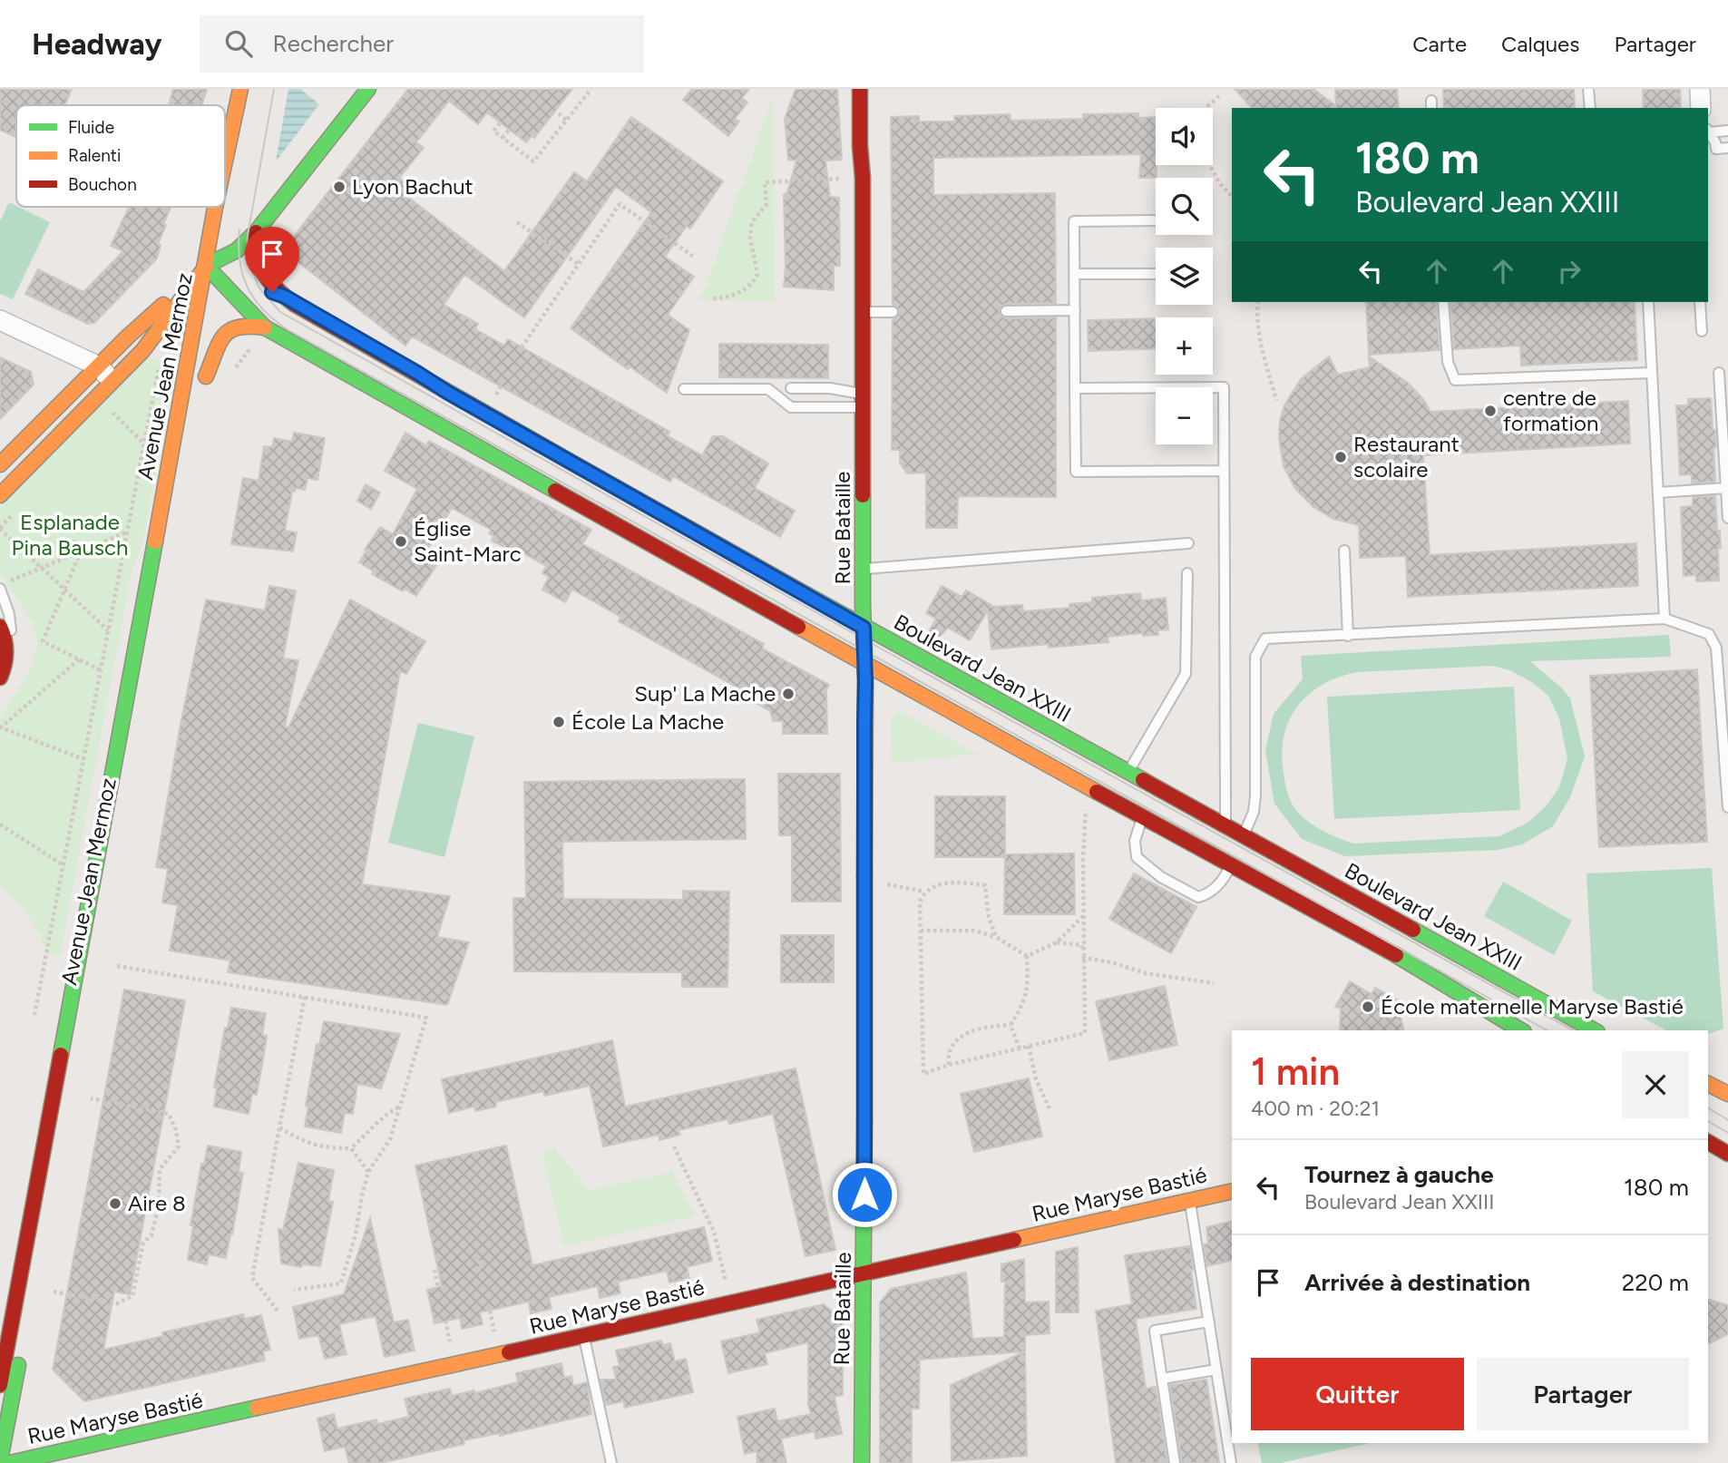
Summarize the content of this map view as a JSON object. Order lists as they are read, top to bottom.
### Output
{
  "streets": {
    "main road": [
      "Avenue Jean Mermoz",
      "Rue Bataille",
      "Boulevard Jean XXIII",
      "Rue Maryse Bastié"
    ]
  },
  "crossings": [
    ["Rue Bataille", "Boulevard Jean XXIII"],
    ["Rue Bataille", "Rue Maryse Bastié"]
  ],
  "parks": ["Esplanade Pina Bausch"],
  "places": [
    "Lyon Bachut",
    "centre de formation",
    "Restaurant scolaire",
    "Église Saint-Marc",
    "Sup' La Mache",
    "École La Mache",
    "École maternelle Maryse Bastié",
    "Aire 8"
  ],
  "legend": ["Fluide", "Ralenti", "Bouchon"],
  "page": {
    "header": "Headway",
    "search": "Rechercher",
    "nav": ["Carte", "Calques", "Partager"],
    "map_buttons": ["+", "−"],
    "turn": ["180 m", "Boulevard Jean XXIII"],
    "heading": ["1 min", "400 m · 20:21"],
    "list": [
      {
        "name": "Tournez à gauche",
        "note": "Boulevard Jean XXIII",
        "value": "180 m"
      },
      {
        "name": "Arrivée à destination",
        "value": "220 m"
      }
    ],
    "buttons": ["Quitter", "Partager"]
  }
}
